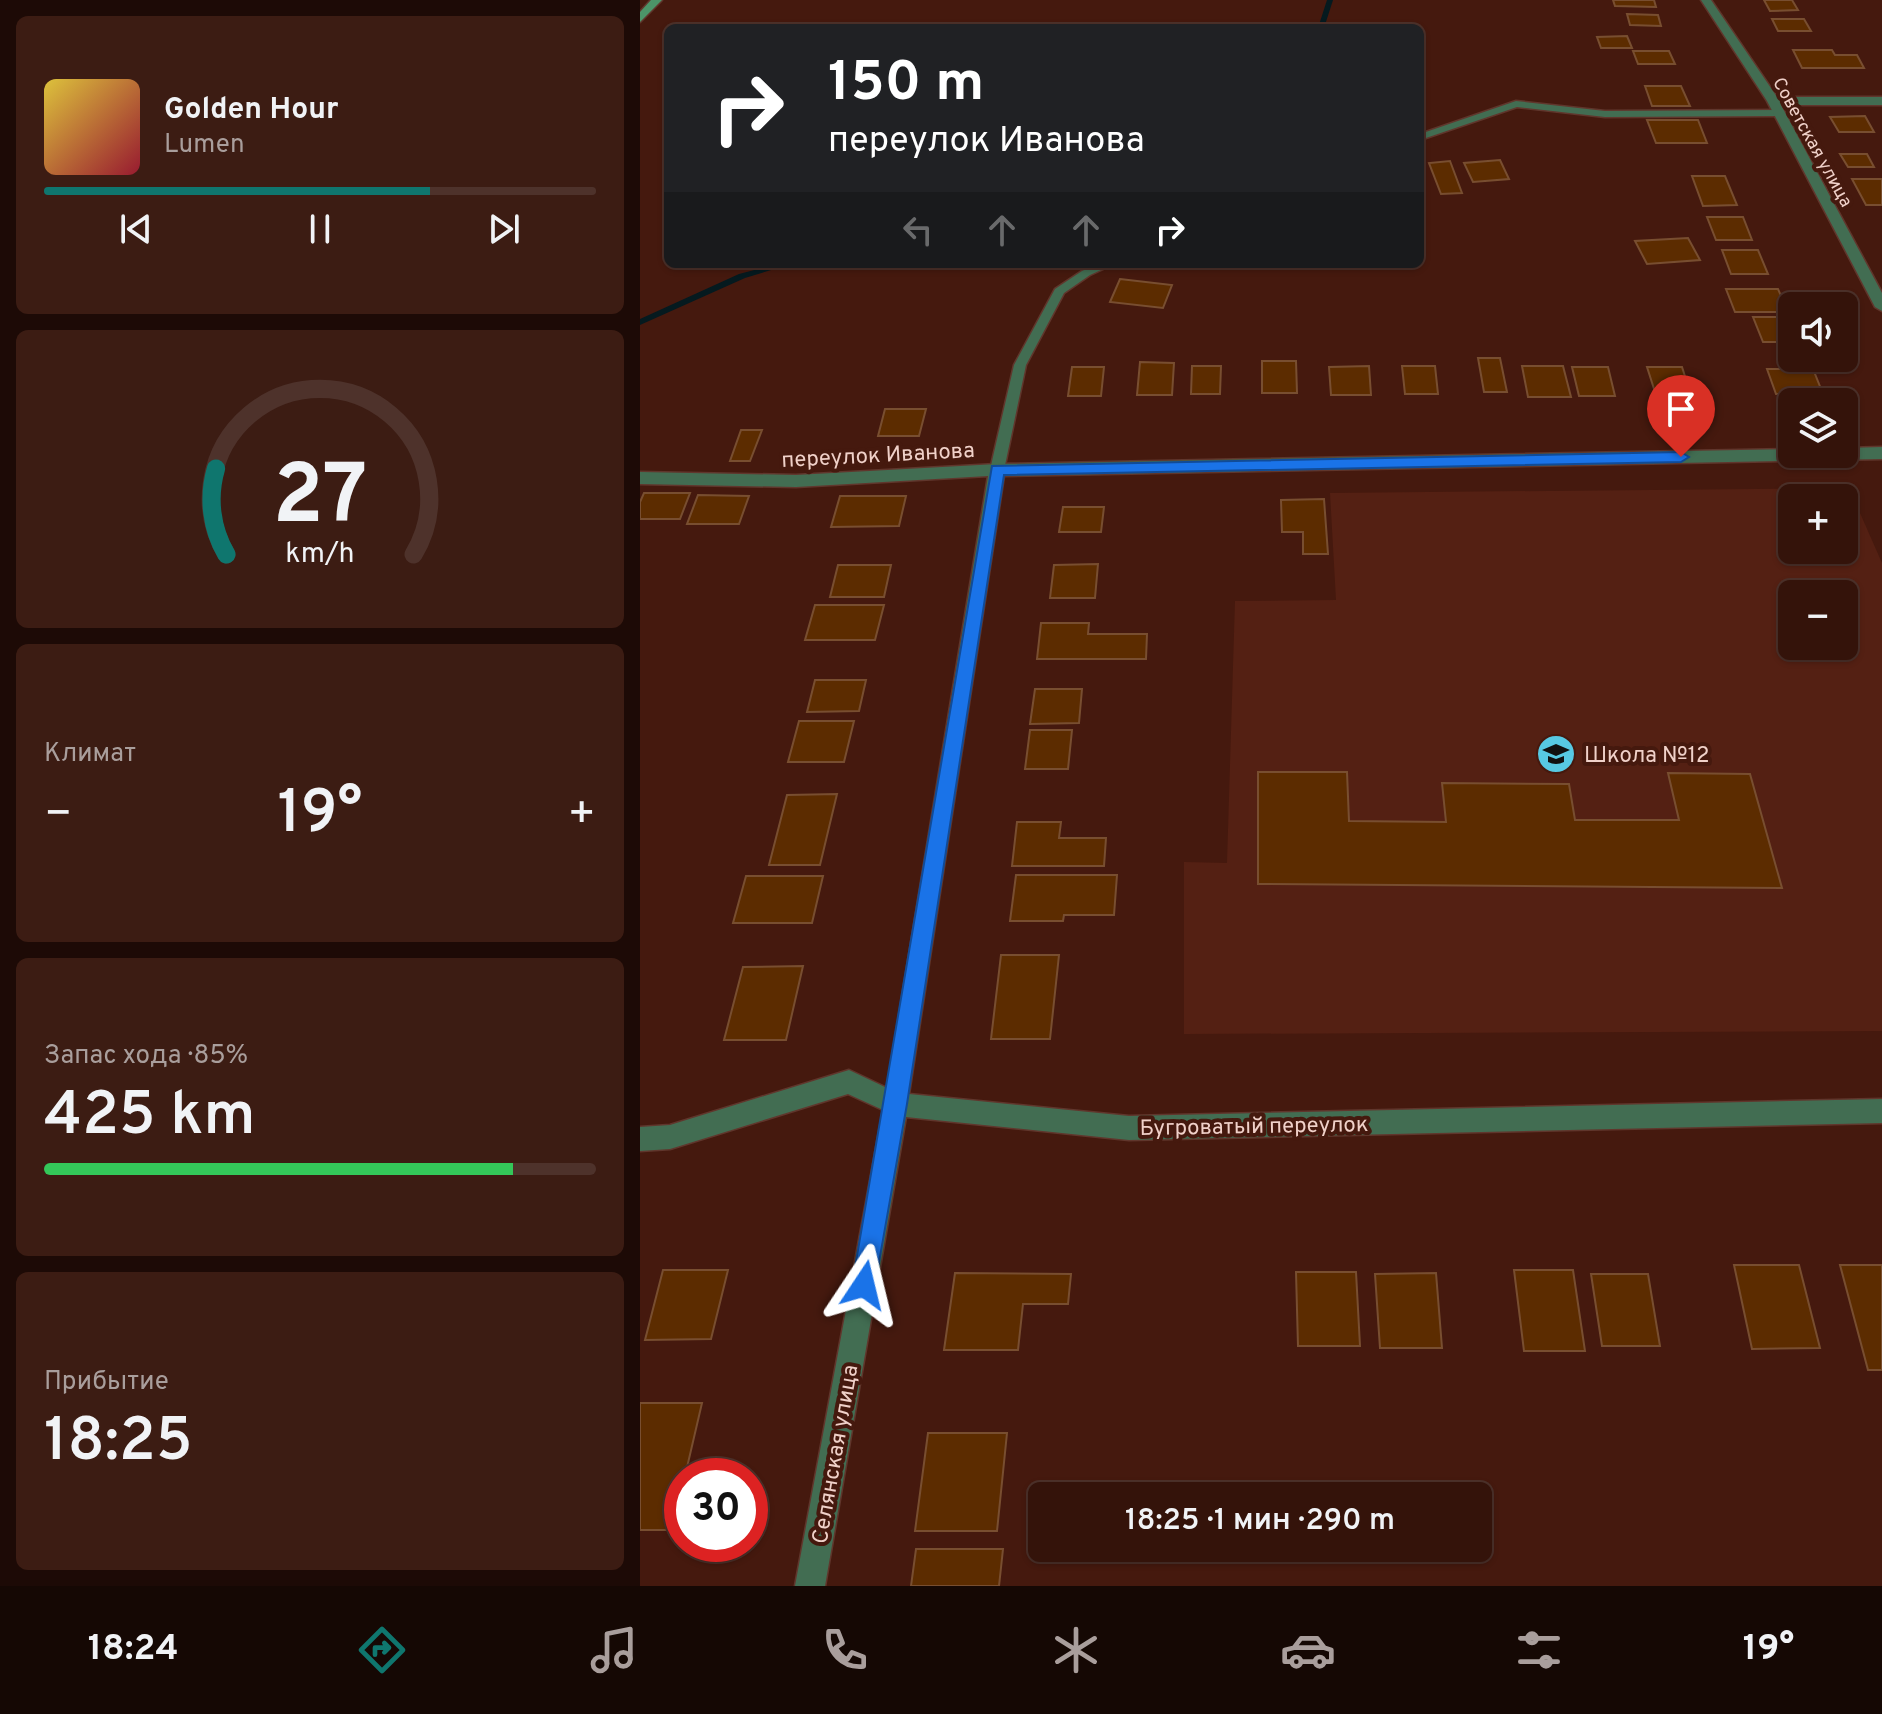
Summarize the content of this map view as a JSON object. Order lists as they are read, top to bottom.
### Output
{
  "streets": {
    "street": [
      "Советская улица",
      "переулок Иванова",
      "Бугроватый переулок",
      "Селянская улица"
    ]
  },
  "crossings": [
    ["переулок Иванова", "Селянская улица"],
    ["Бугроватый переулок", "Селянская улица"]
  ],
  "places": {
    "school or university": ["Школа №12"]
  },
  "page": {
    "turn": ["150 m", "переулок Иванова"],
    "song": ["Golden Hour", "Lumen"],
    "map_buttons": ["+", "−"],
    "tile": [
      "Климат",
      ["Запас хода · 85%", "425 km"],
      ["Прибытие", "18:25"]
    ],
    "heat": ["−", "19°", "+"],
    "limit": "30",
    "trip": "18:25 · 1 мин · 290 m",
    "tabs": ["18:24", "19°"],
    "gauge": ["27", "km/h"]
  }
}
